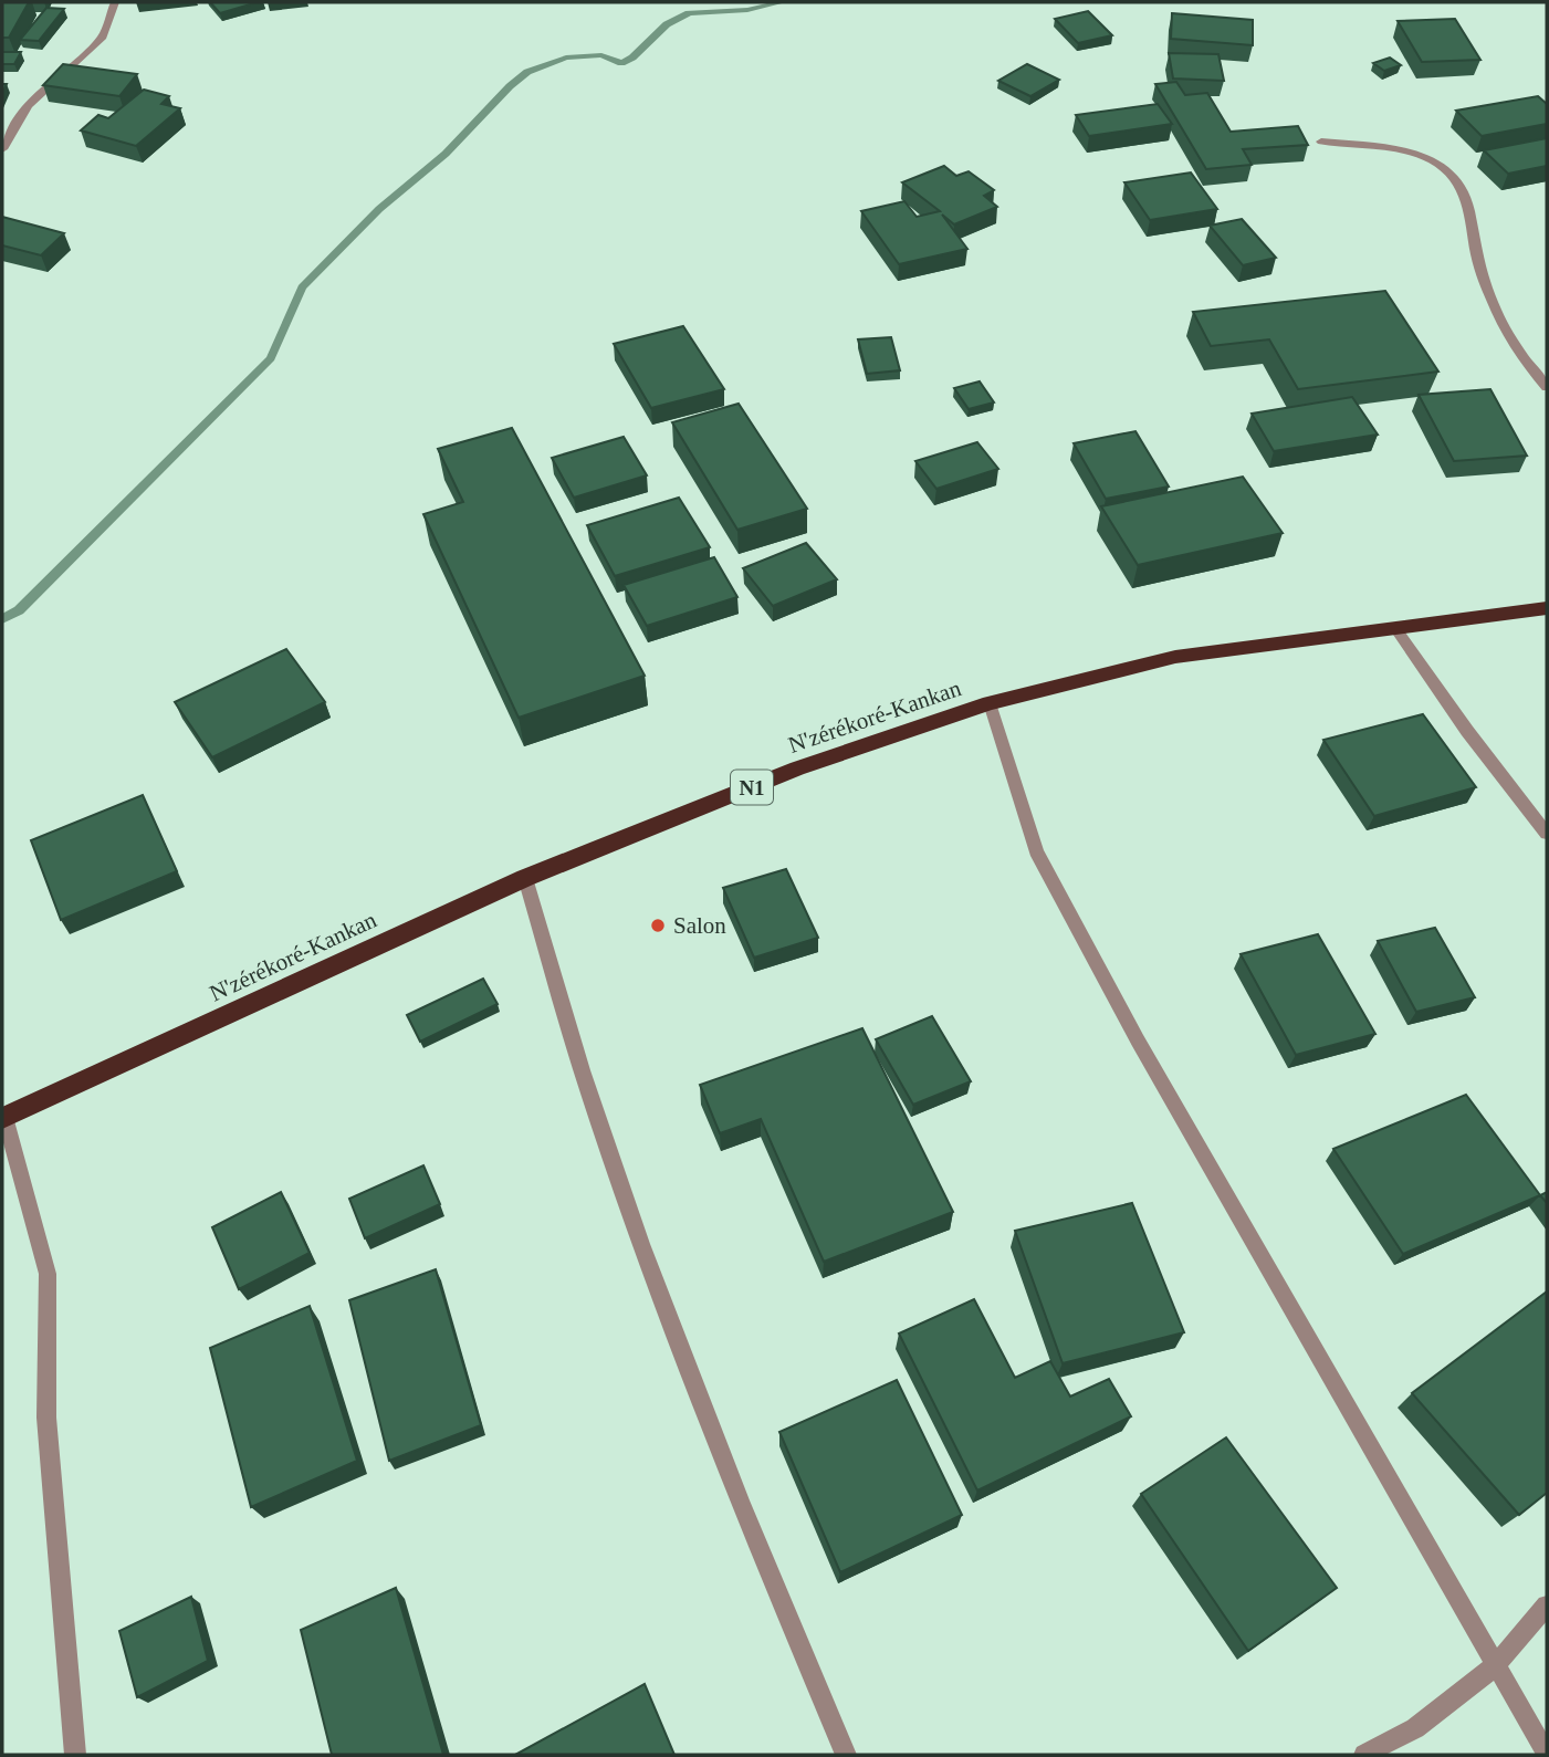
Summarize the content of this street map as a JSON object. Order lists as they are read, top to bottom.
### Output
{
  "streets": {
    "highway": ["N'zérékoré-Kankan", "N1"]
  },
  "places": ["Salon"]
}
